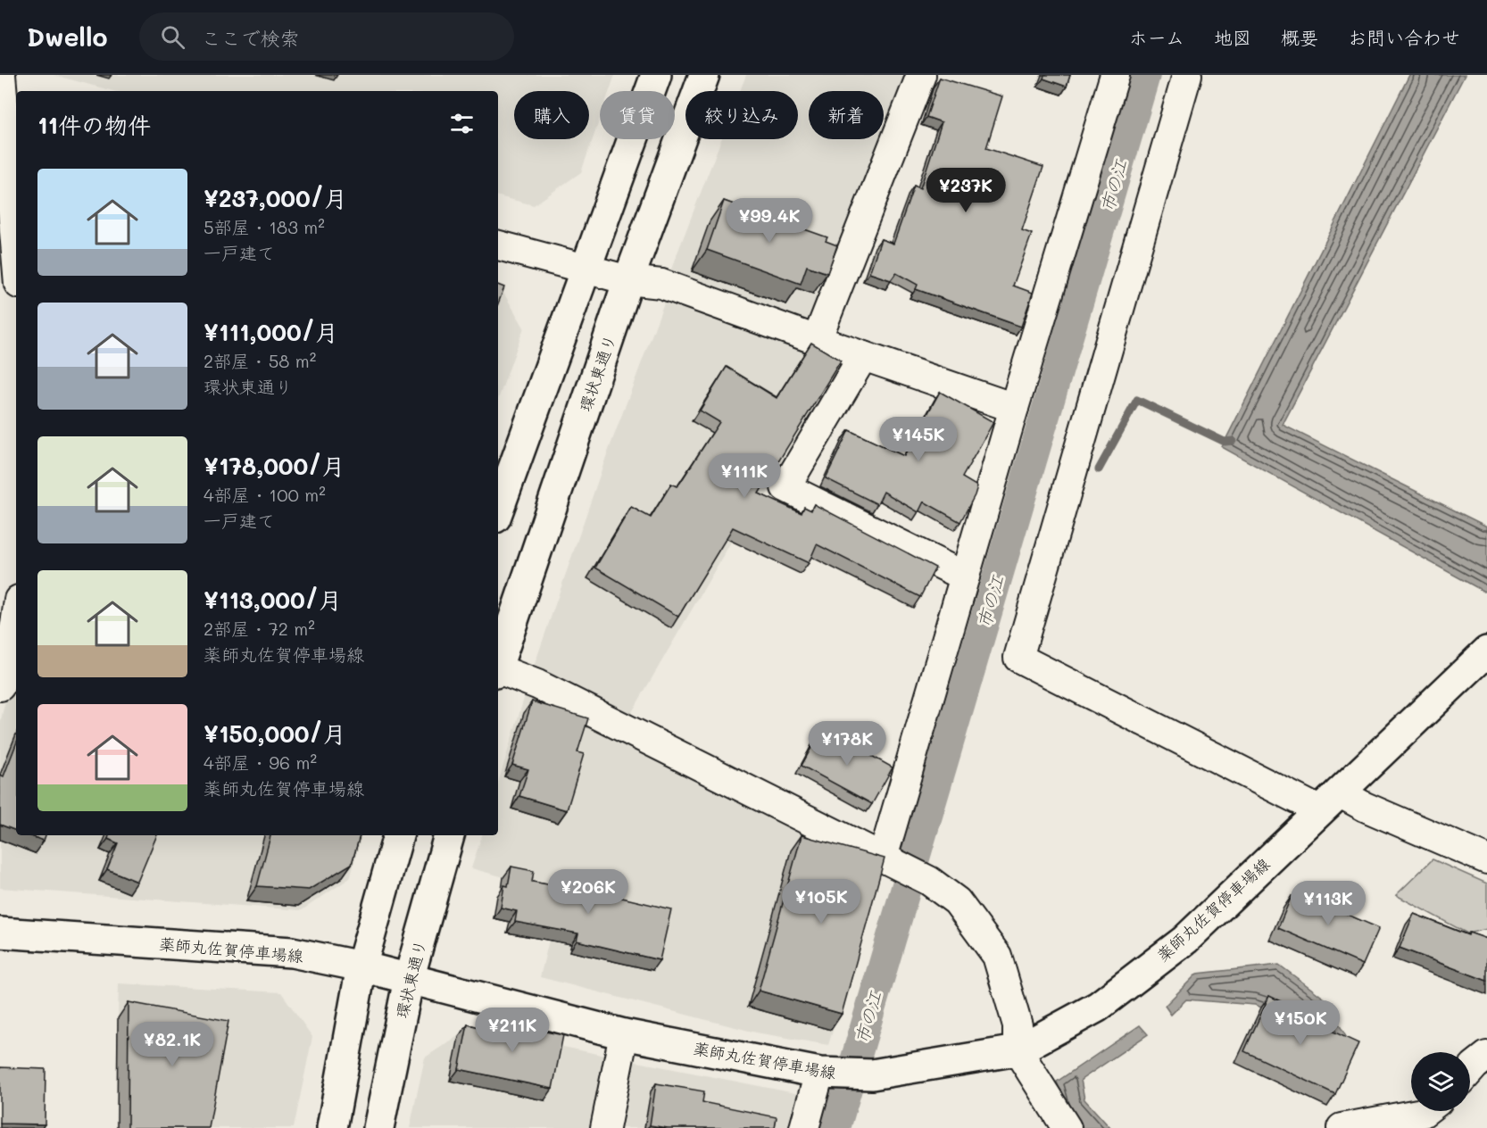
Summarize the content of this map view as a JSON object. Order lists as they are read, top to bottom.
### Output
{
  "streets": {
    "main road": ["環状東通り", "薬師丸佐賀停車場線"]
  },
  "crossings": [
    ["環状東通り", "薬師丸佐賀停車場線"]
  ],
  "water": ["市の江"],
  "page": {
    "header": "Dwello",
    "search": "ここで検索",
    "nav": [
      "ホーム",
      "地図",
      "概要",
      "お問い合わせ"
    ],
    "chip": [
      "購入",
      "賃貸",
      "絞り込み",
      "新着"
    ],
    "heading": "11件の物件",
    "list": [
      {
        "name": "¥237,000/月",
        "note": "5部屋 · 183 m² · 一戸建て"
      },
      {
        "name": "¥111,000/月",
        "note": "2部屋 · 58 m² · 環状東通り"
      },
      {
        "name": "¥178,000/月",
        "note": "4部屋 · 100 m² · 一戸建て"
      },
      {
        "name": "¥113,000/月",
        "note": "2部屋 · 72 m² · 薬師丸佐賀停車場線"
      },
      {
        "name": "¥150,000/月",
        "note": "4部屋 · 96 m² · 薬師丸佐賀停車場線"
      }
    ],
    "price": [
      "¥237K",
      "¥99.4K",
      "¥145K",
      "¥111K",
      "¥178K",
      "¥206K",
      "¥105K",
      "¥113K",
      "¥150K",
      "¥211K",
      "¥82.1K"
    ]
  }
}
